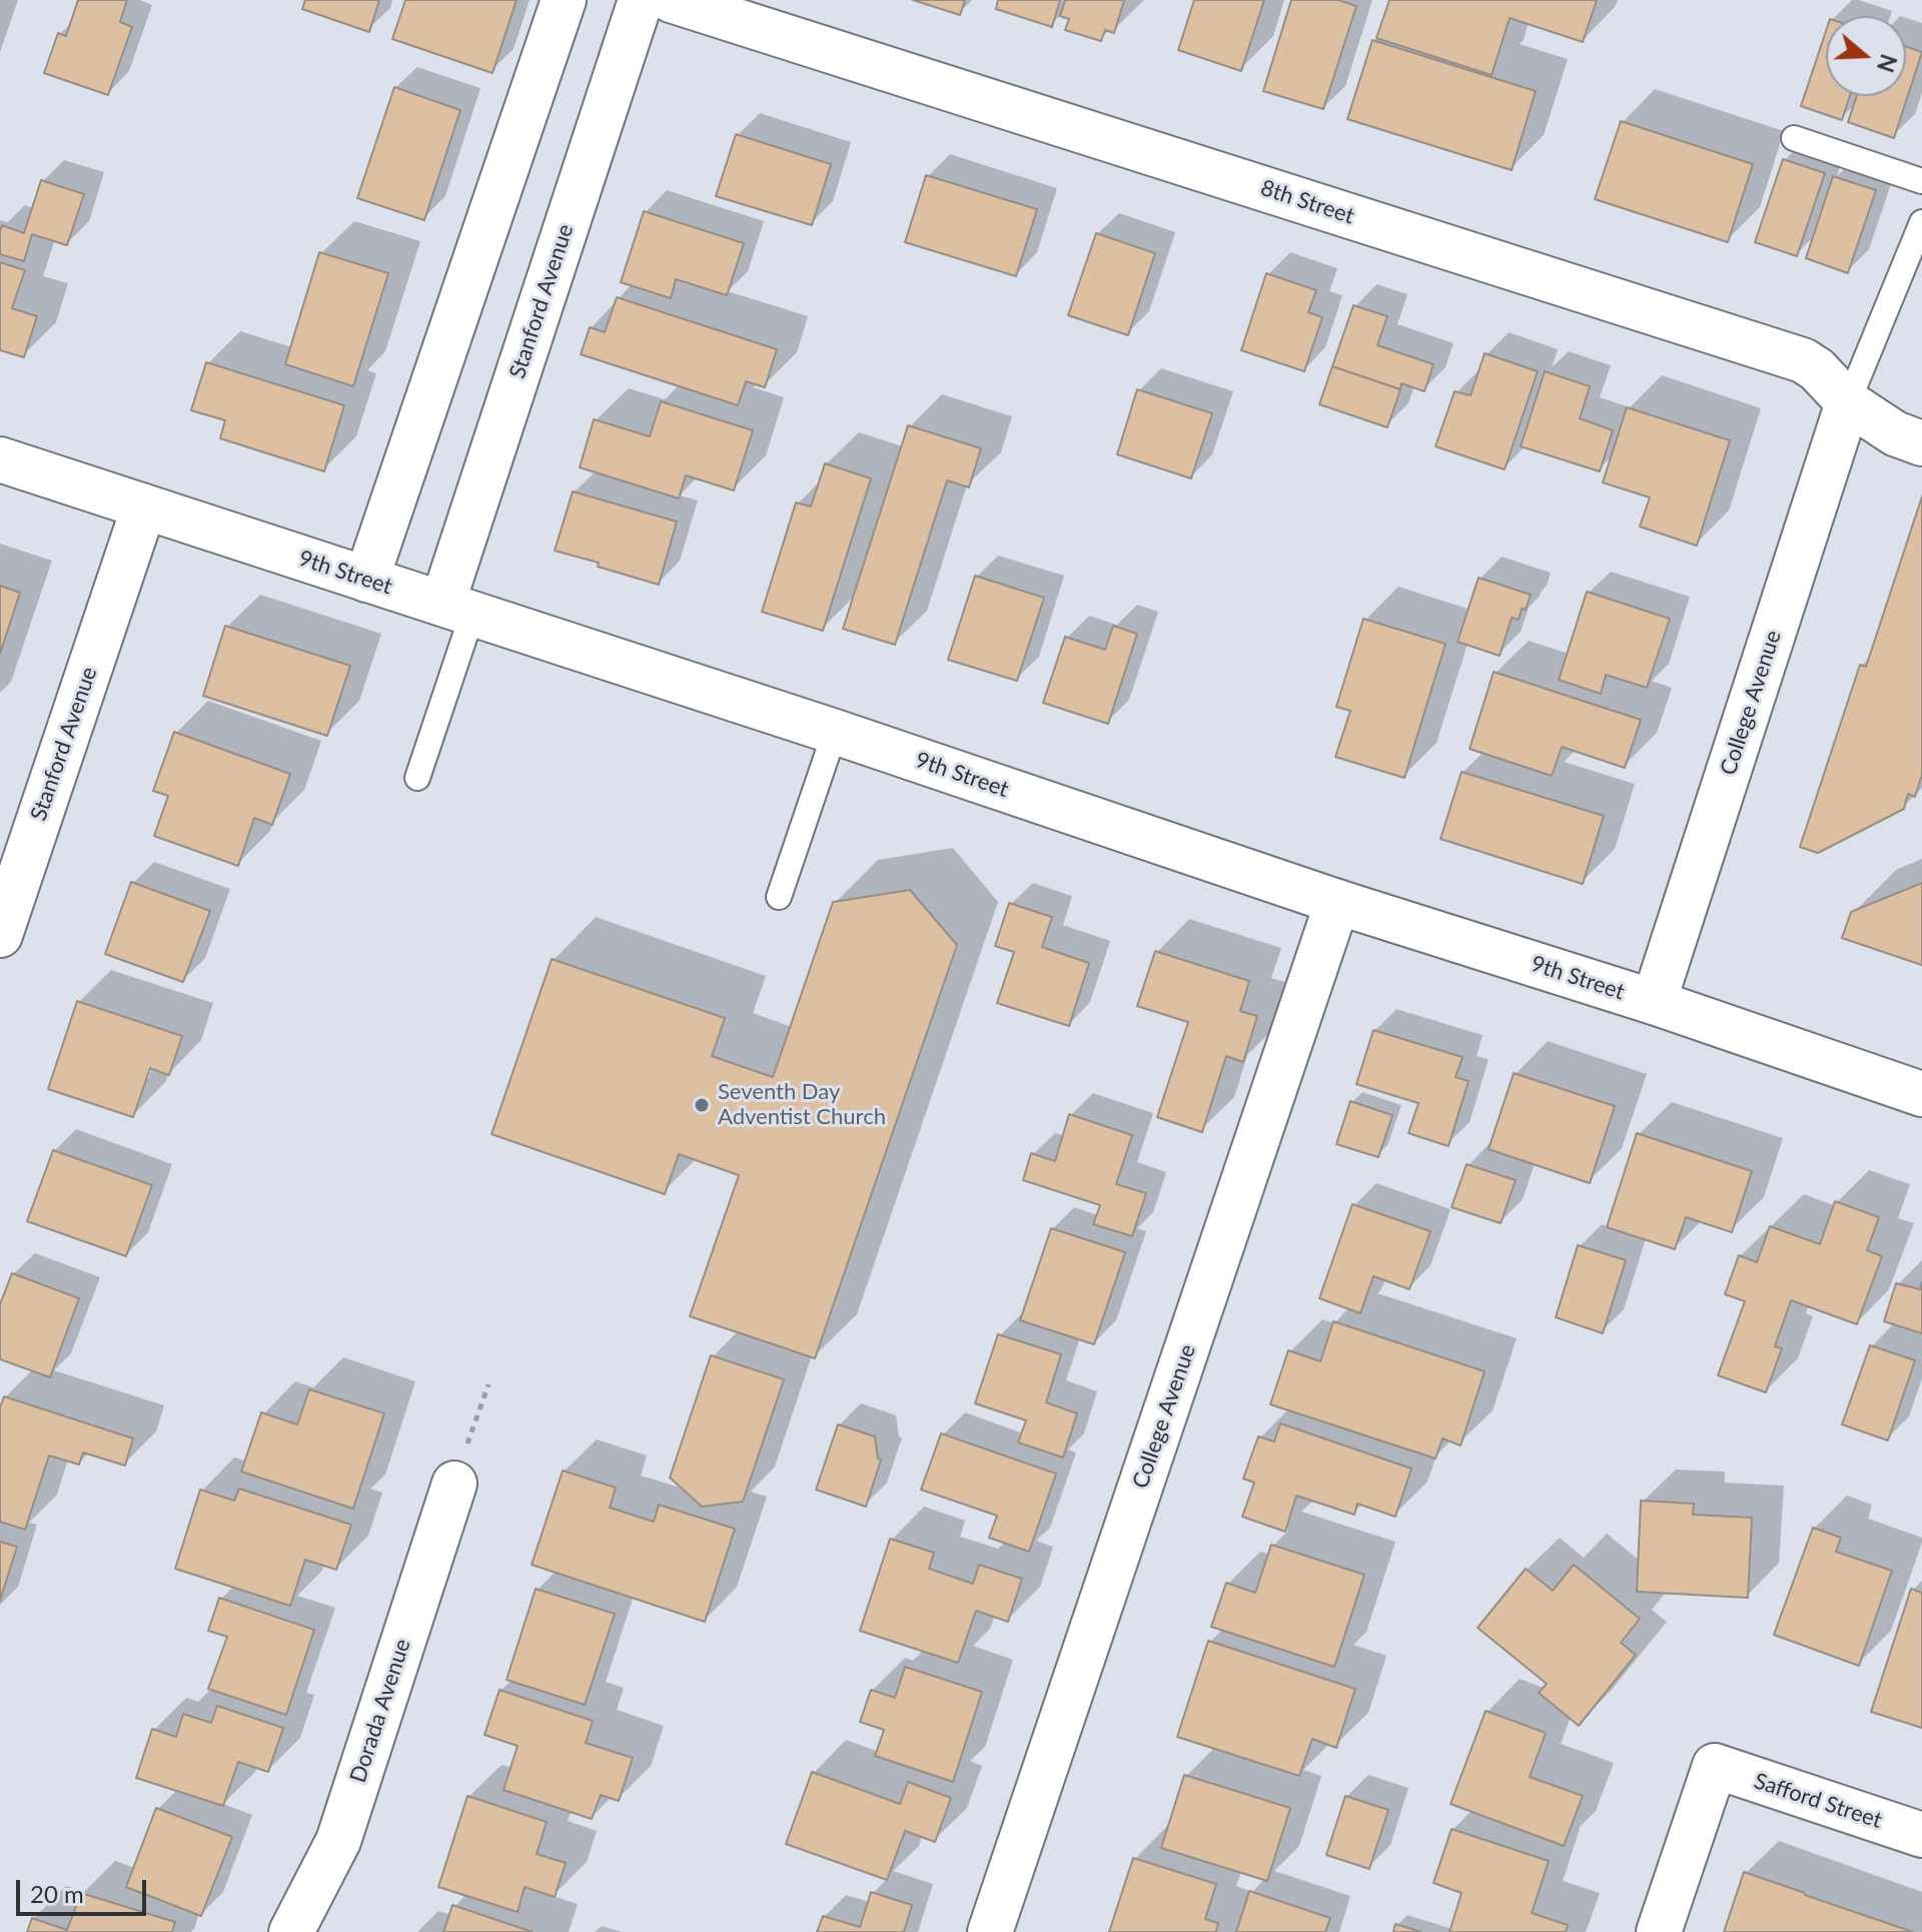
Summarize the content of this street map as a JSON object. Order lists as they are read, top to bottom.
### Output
{
  "streets": {
    "street": [
      "8th Street",
      "Stanford Avenue",
      "9th Street",
      "College Avenue",
      "Dorada Avenue",
      "Safford Street"
    ]
  },
  "crossings": [
    ["8th Street", "College Avenue"],
    ["Stanford Avenue", "9th Street"],
    ["9th Street", "College Avenue"]
  ],
  "places": ["Seventh Day Adventist Church"],
  "scale_bar": "20 m",
  "north": "right"
}
